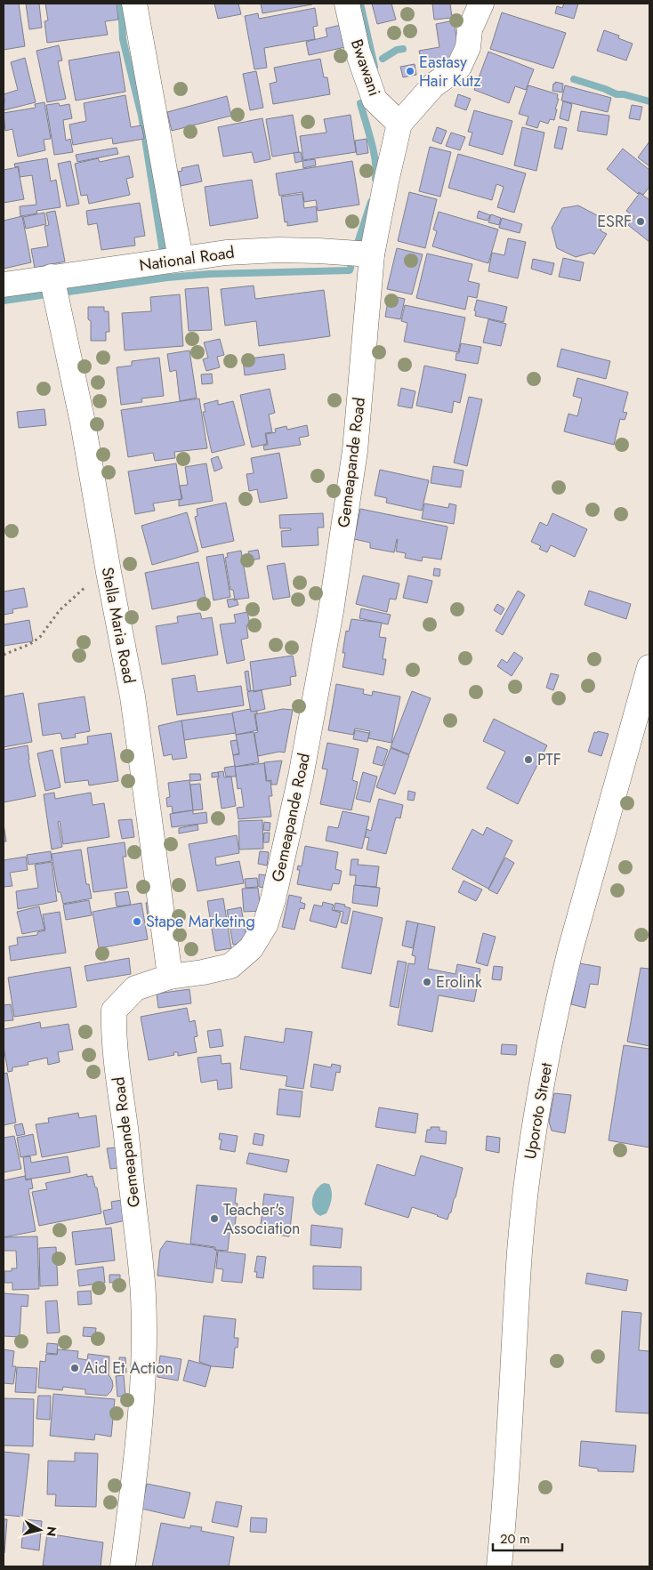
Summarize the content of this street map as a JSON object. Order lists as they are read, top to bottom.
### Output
{
  "streets": {
    "street": [
      "Bwawani",
      "National Road",
      "Gemeapande Road",
      "Stella Maria Road",
      "Uporoto Street"
    ]
  },
  "crossings": [
    ["Bwawani", "Gemeapande Road"],
    ["National Road", "Gemeapande Road"],
    ["National Road", "Stella Maria Road"],
    ["Gemeapande Road", "Stella Maria Road"]
  ],
  "places": [
    "Eastasy Hair Kutz",
    "ESRF",
    "PTF",
    "Stape Marketing",
    "Erolink",
    "Teacher's Association",
    "Aid Et Action"
  ],
  "scale_bar": "20 m",
  "north": "right"
}
